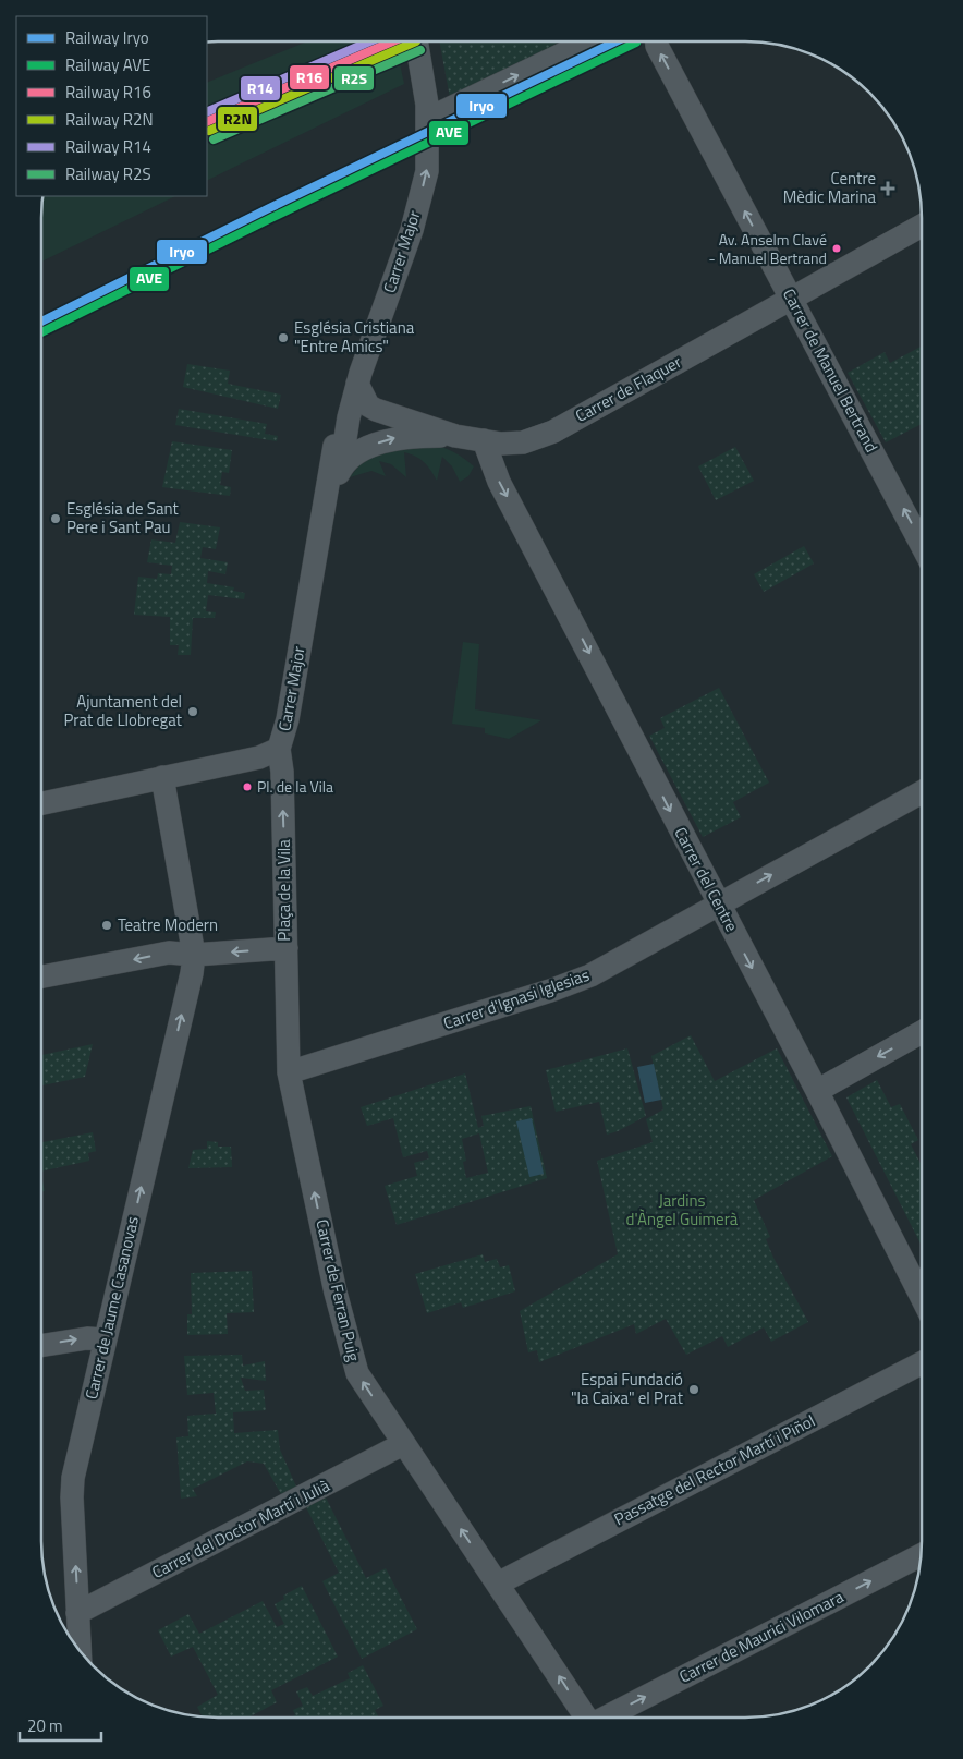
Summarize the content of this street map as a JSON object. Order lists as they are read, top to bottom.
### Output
{
  "streets": {
    "street": [
      "Carrer Major",
      "Carrer de Manuel Bertrand",
      "Carrer de Flaquer",
      "Carrer del Centre",
      "Plaça de la Vila",
      "Carrer d'Ignasi Iglesias",
      "Carrer de Ferran Puig",
      "Carrer de Jaume Casanovas",
      "Passatge del Rector Martí i Piñol",
      "Carrer del Doctor Martí i Julià",
      "Carrer de Maurici Vilomara"
    ]
  },
  "crossings": [
    ["Carrer Major", "Plaça de la Vila"],
    ["Carrer de Manuel Bertrand", "Carrer de Flaquer"],
    ["Carrer de Flaquer", "Carrer del Centre"],
    ["Carrer del Centre", "Carrer d'Ignasi Iglesias"],
    ["Plaça de la Vila", "Carrer de Ferran Puig"],
    ["Plaça de la Vila", "Carrer de Jaume Casanovas"],
    ["Carrer d'Ignasi Iglesias", "Carrer de Ferran Puig"],
    ["Carrer de Ferran Puig", "Passatge del Rector Martí i Piñol"],
    ["Carrer de Ferran Puig", "Carrer del Doctor Martí i Julià"],
    ["Carrer de Jaume Casanovas", "Carrer del Doctor Martí i Julià"]
  ],
  "one_way": [
    "Carrer Major",
    "Carrer de Manuel Bertrand",
    "Carrer del Centre",
    "Carrer de Ferran Puig",
    "Carrer de Jaume Casanovas",
    "Carrer de Maurici Vilomara"
  ],
  "parks": ["Jardins d'Àngel Guimerà"],
  "places": {
    "health": ["Centre Mèdic Marina"],
    "other": [
      "Av. Anselm Clavé - Manuel Bertrand",
      "Església Cristiana \"Entre Amics\"",
      "Església de Sant Pere i Sant Pau",
      "Ajuntament del Prat de Llobregat",
      "Pl. de la Vila",
      "Teatre Modern",
      "Espai Fundació \"la Caixa\" el Prat"
    ]
  },
  "lines": [
    "rail line Iryo",
    "rail line R16",
    "rail line R2N",
    "rail line R14",
    "rail line AVE",
    "rail line R2S"
  ],
  "legend": [
    "Railway Iryo",
    "Railway AVE",
    "Railway R16",
    "Railway R2N",
    "Railway R14",
    "Railway R2S"
  ],
  "scale_bar": "20 m"
}
